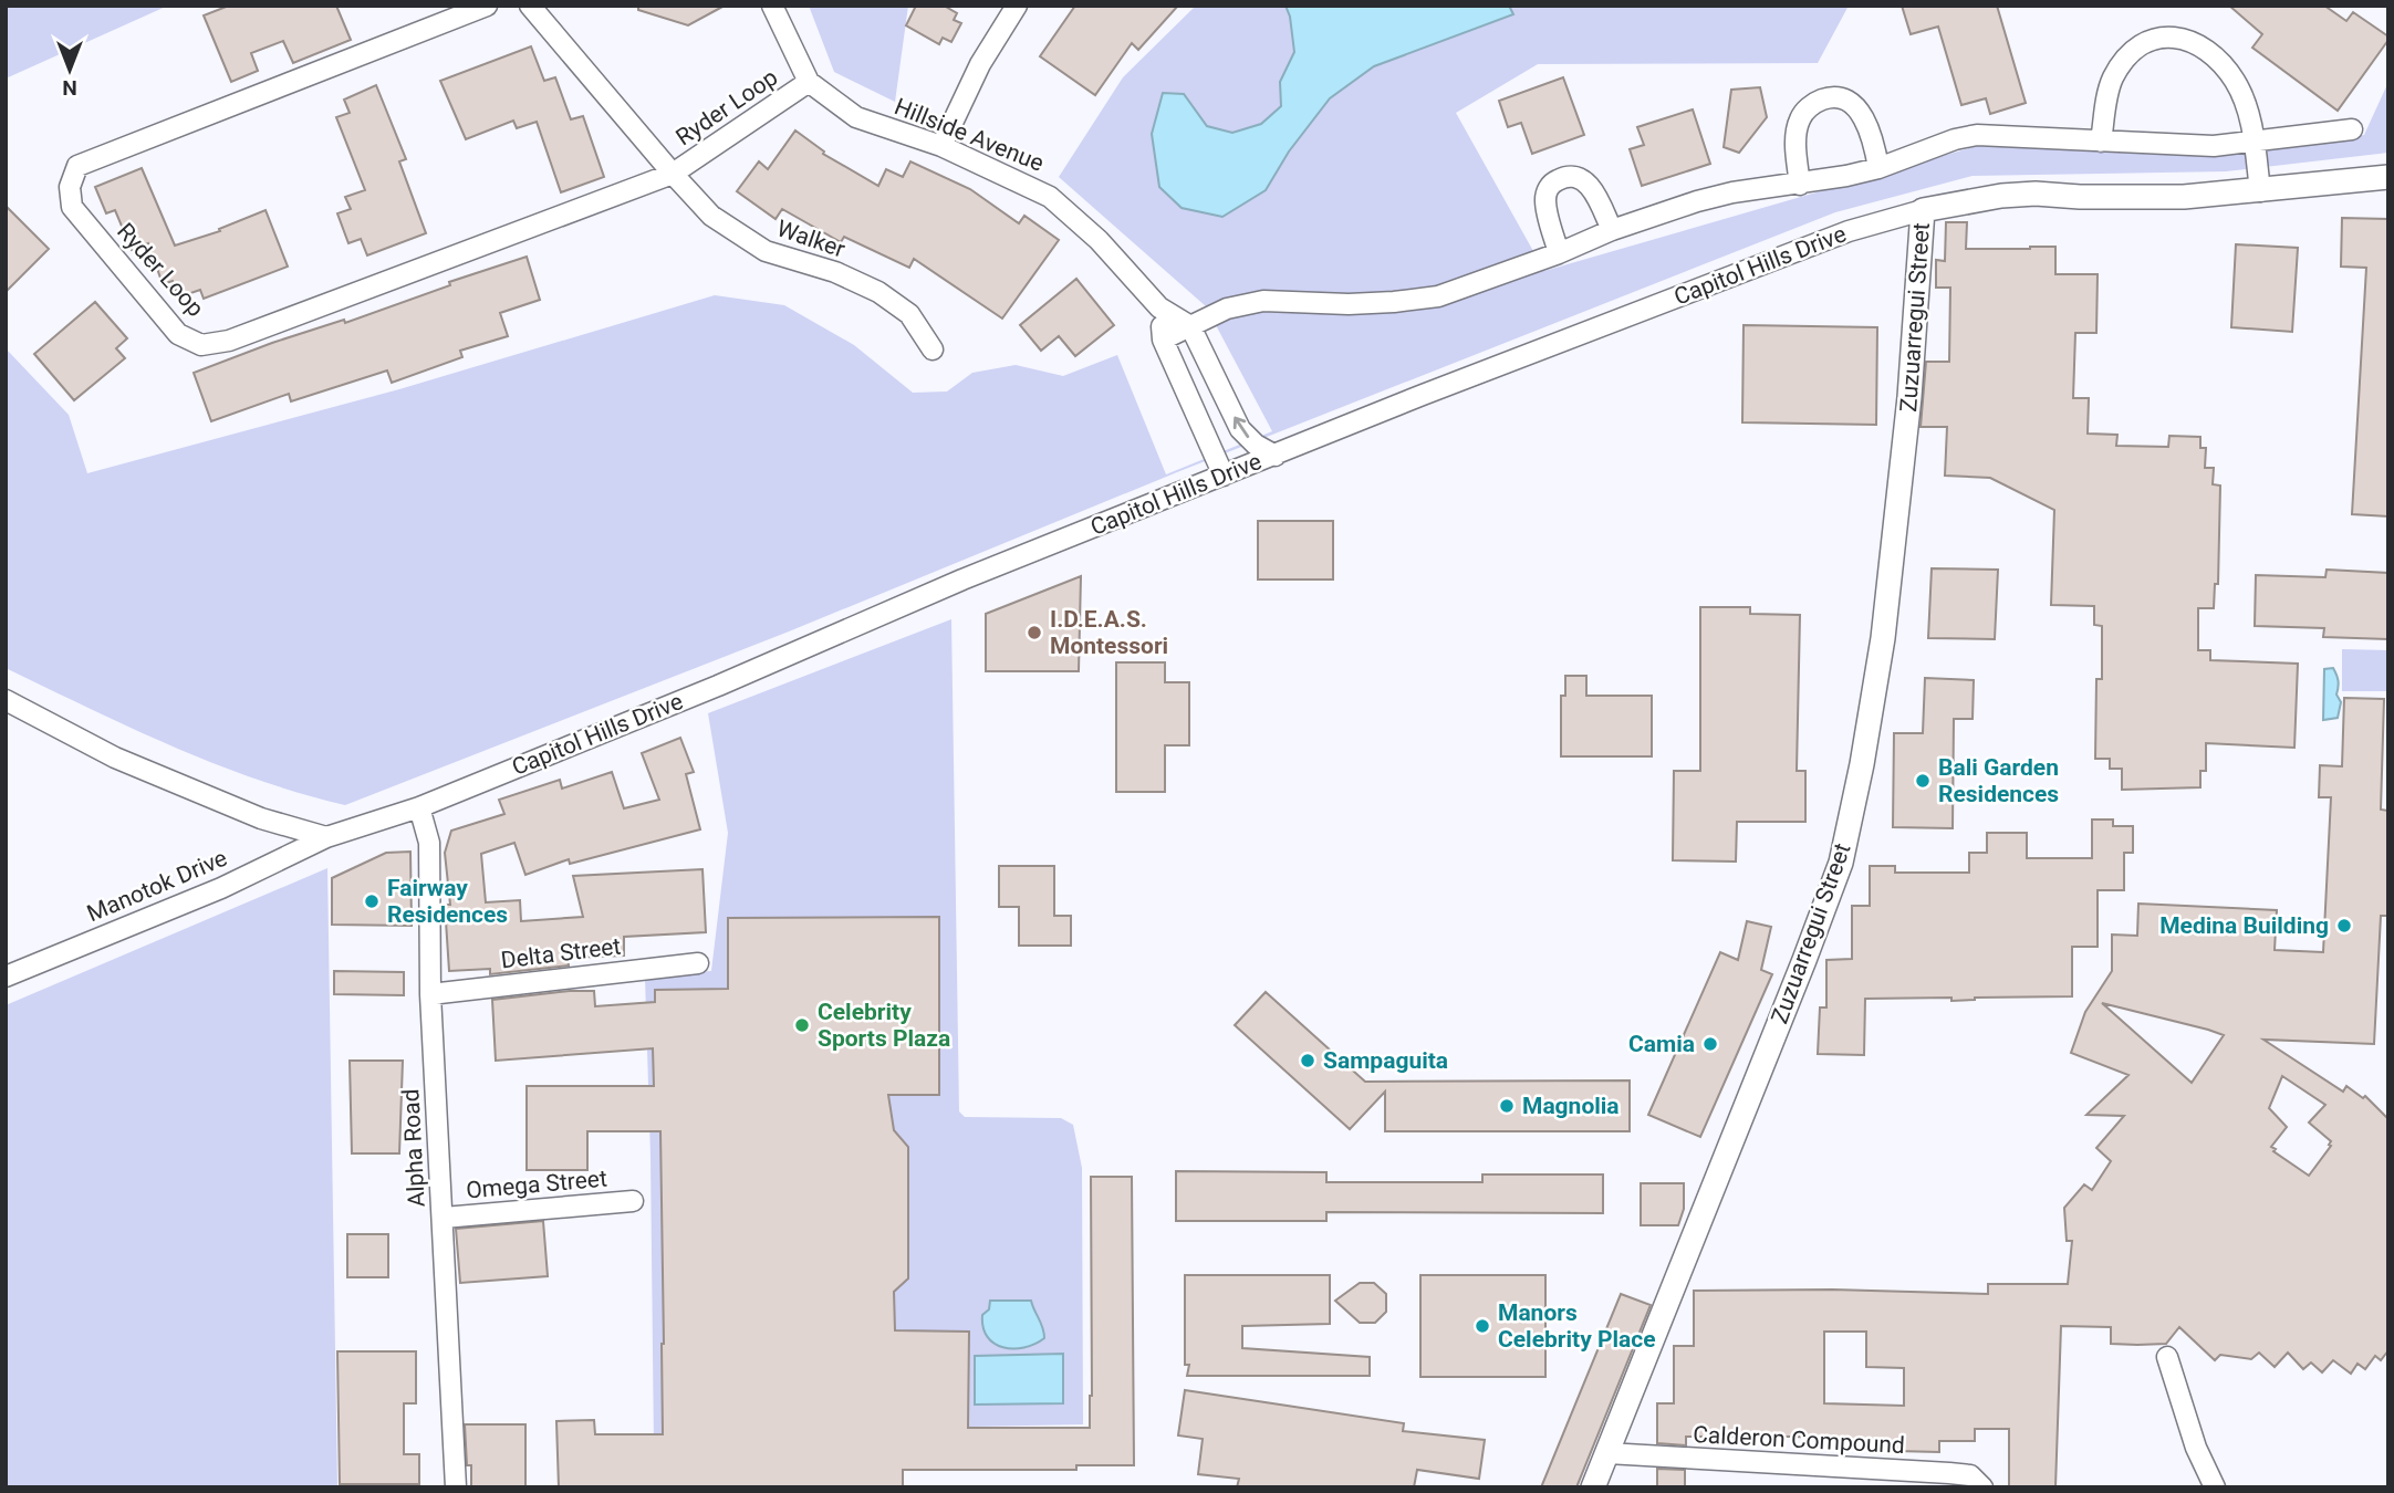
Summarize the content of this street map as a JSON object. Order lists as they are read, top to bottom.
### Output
{
  "streets": {
    "street": [
      "Ryder Loop",
      "Hillside Avenue",
      "Walker",
      "Capitol Hills Drive",
      "Zuzuarregui Street",
      "Manotok Drive",
      "Delta Street",
      "Alpha Road",
      "Omega Street",
      "Calderon Compound"
    ]
  },
  "crossings": [
    ["Ryder Loop", "Hillside Avenue"],
    ["Ryder Loop", "Walker"],
    ["Capitol Hills Drive", "Zuzuarregui Street"],
    ["Capitol Hills Drive", "Manotok Drive"],
    ["Capitol Hills Drive", "Alpha Road"],
    ["Zuzuarregui Street", "Calderon Compound"],
    ["Delta Street", "Alpha Road"],
    ["Alpha Road", "Omega Street"]
  ],
  "places": [
    "I.D.E.A.S. Montessori",
    "Bali Garden Residences",
    "Fairway Residences",
    "Medina Building",
    "Celebrity Sports Plaza",
    "Camia",
    "Sampaguita",
    "Magnolia",
    "Manors Celebrity Place"
  ],
  "north": "bottom"
}
